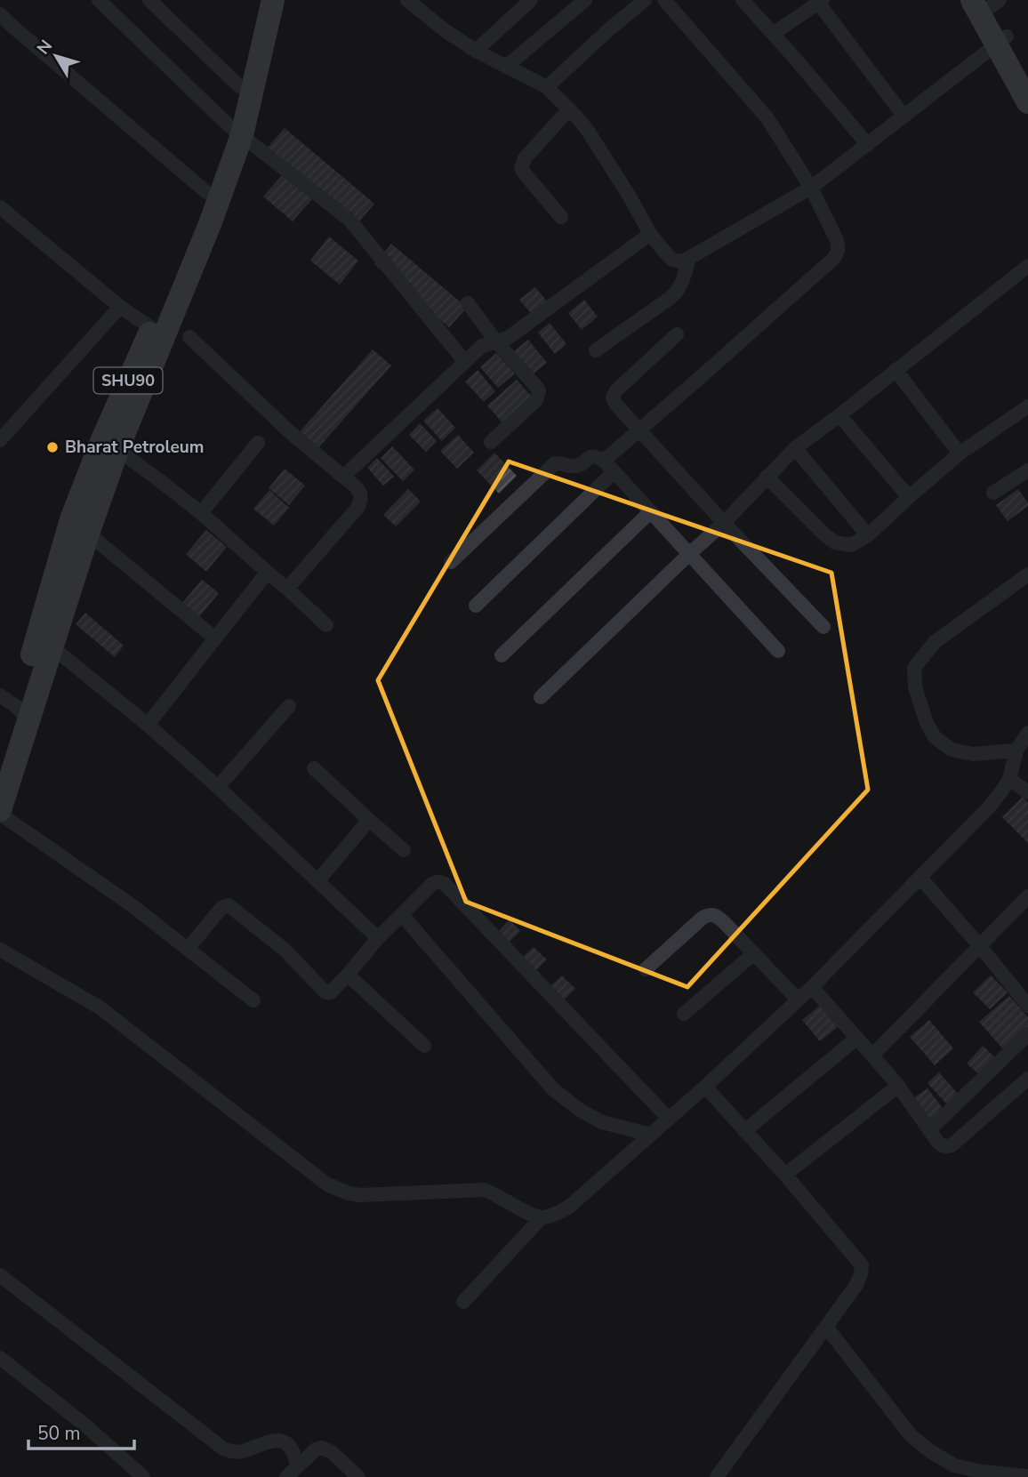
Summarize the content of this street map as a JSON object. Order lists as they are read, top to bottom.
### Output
{
  "streets": {
    "main road": ["SHU90"]
  },
  "places": ["Bharat Petroleum"],
  "scale_bar": "50 m",
  "north": "top left"
}
